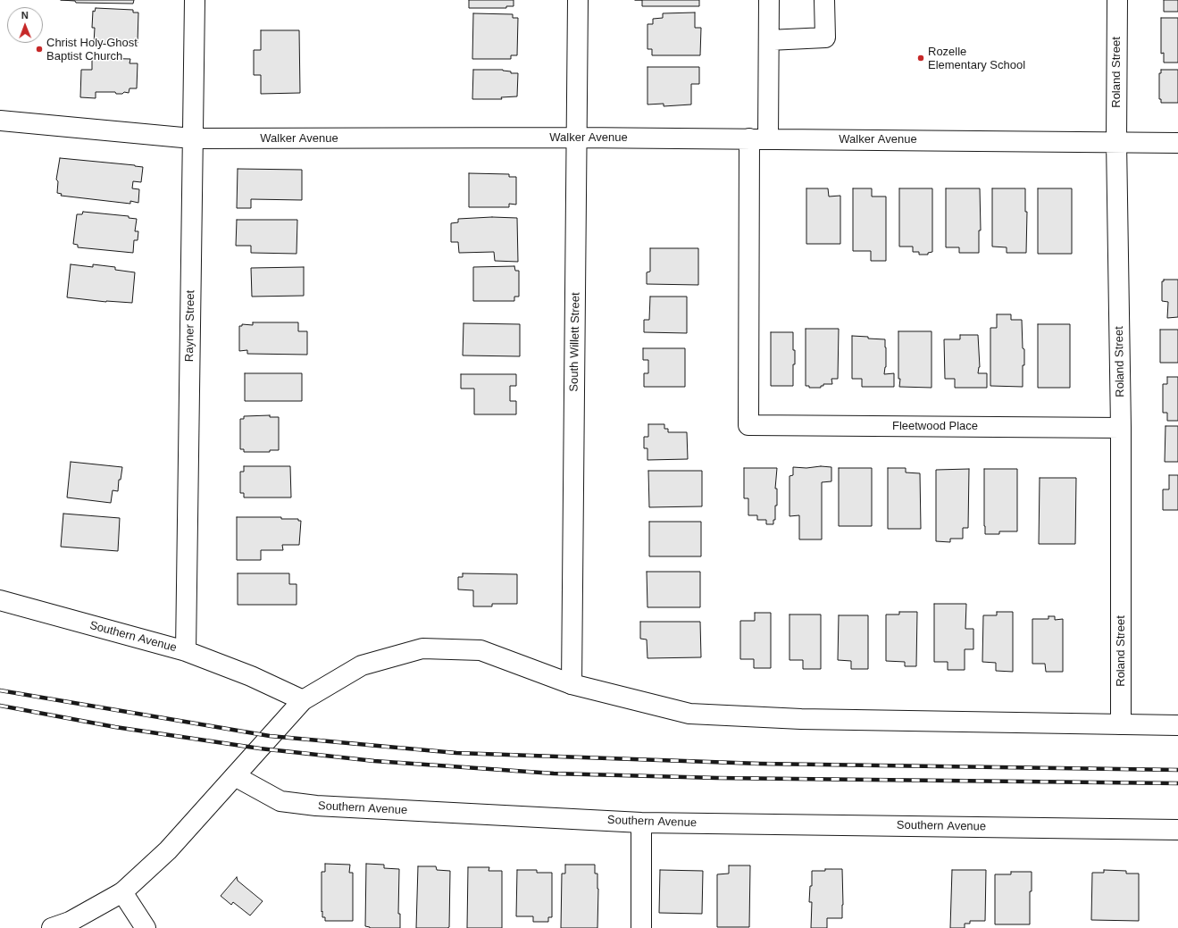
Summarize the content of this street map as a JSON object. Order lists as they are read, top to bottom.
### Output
{
  "streets": {
    "street": [
      "Roland Street",
      "Walker Avenue",
      "Rayner Street",
      "South Willett Street",
      "Fleetwood Place",
      "Southern Avenue"
    ]
  },
  "crossings": [
    ["Roland Street", "Walker Avenue"],
    ["Roland Street", "Fleetwood Place"],
    ["Walker Avenue", "Rayner Street"],
    ["Walker Avenue", "South Willett Street"],
    ["Walker Avenue", "Fleetwood Place"],
    ["Rayner Street", "Southern Avenue"]
  ],
  "places": ["Christ Holy Ghost Baptist Church", "Rozelle Elementary School"],
  "north": "top"
}
